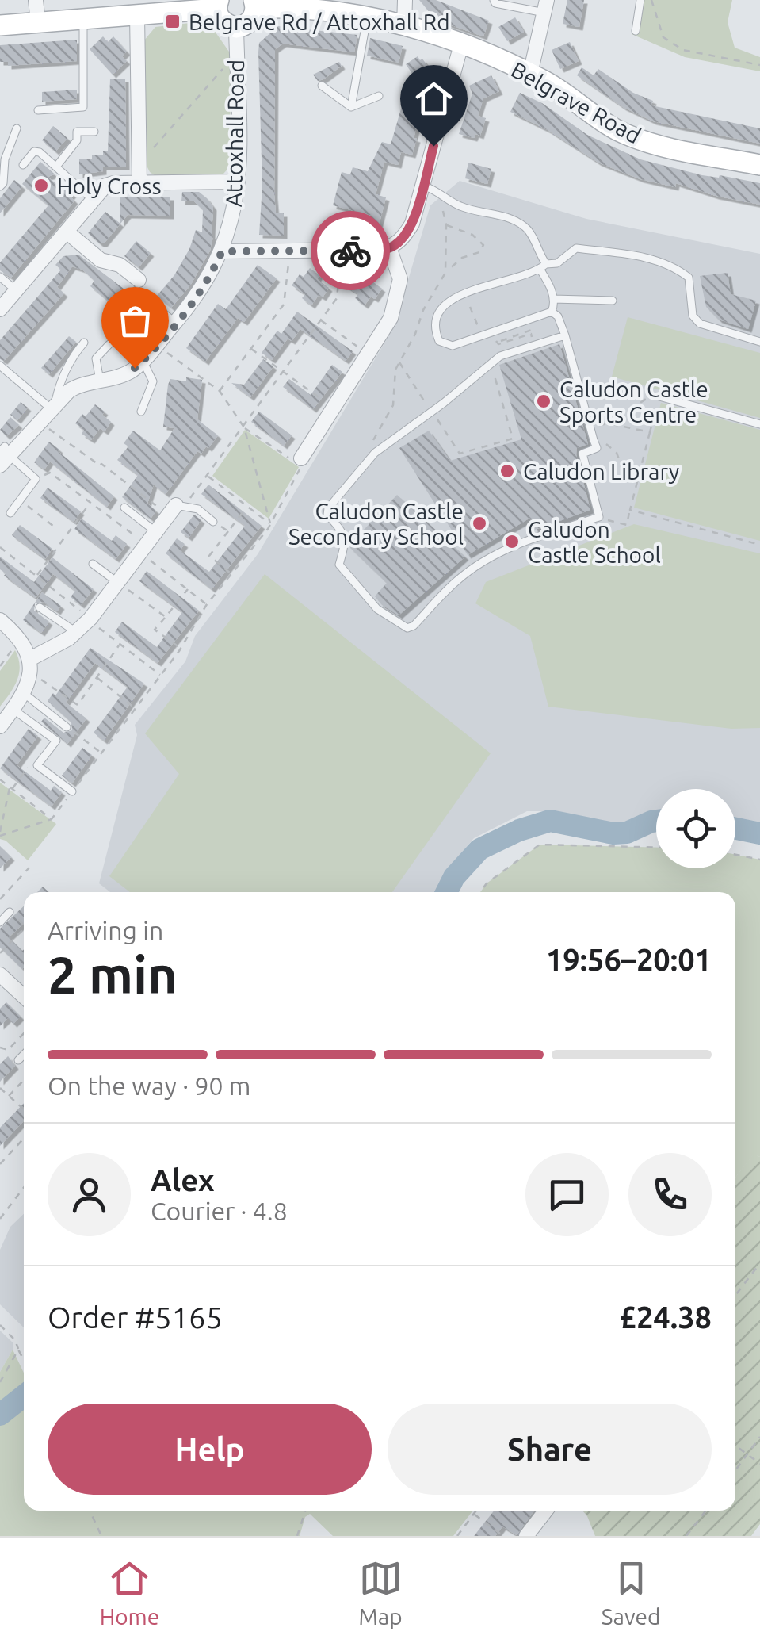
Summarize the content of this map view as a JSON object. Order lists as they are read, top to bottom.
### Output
{
  "streets": {
    "street": ["Belgrave Road", "Attoxhall Road"]
  },
  "places": {
    "transit": ["Belgrave Rd / Attoxhall Rd"],
    "other": [
      "Holy Cross",
      "Caludon Castle Sports Centre",
      "Caludon Library",
      "Caludon Castle Secondary School",
      "Caludon Castle School"
    ]
  },
  "page": {
    "heading": ["2 min", "Arriving in", "19:56–20:01"],
    "panel": [
      "Alex",
      "Courier · 4.8",
      "Order #5165",
      "£24.38"
    ],
    "bar": "On the way · 90 m",
    "buttons": ["Help", "Share"],
    "tabs": ["Home", "Map", "Saved"]
  }
}
